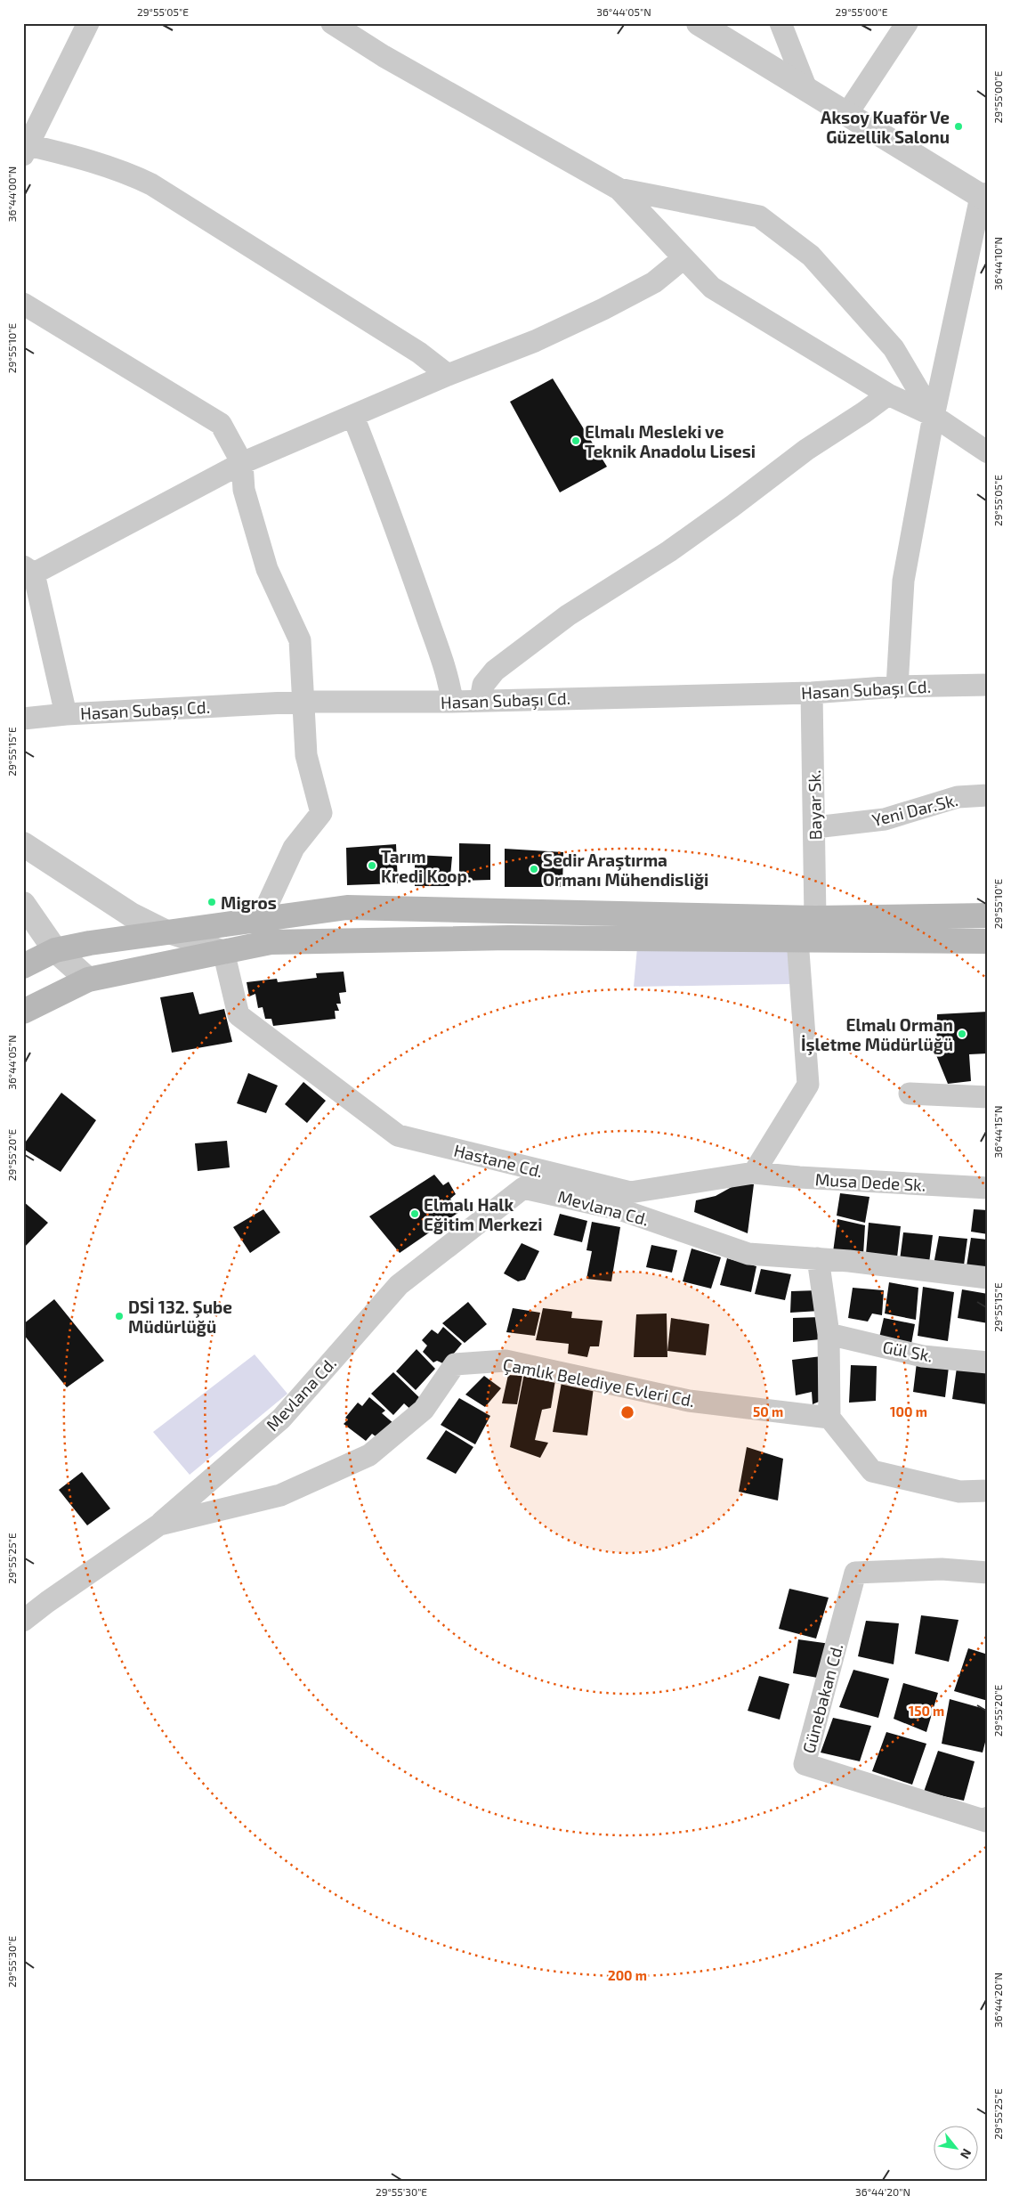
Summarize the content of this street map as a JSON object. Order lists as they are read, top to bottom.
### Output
{
  "streets": {
    "street": [
      "Hasan Subaşı Cd.",
      "Bayar Sk.",
      "Yeni Dar.Sk.",
      "Hastane Cd.",
      "Musa Dede Sk.",
      "Mevlana Cd.",
      "Gül Sk.",
      "Çamlık Belediye Evleri Cd.",
      "Günebakan Cd."
    ]
  },
  "crossings": [
    ["Hasan Subaşı Cd.", "Bayar Sk."],
    ["Bayar Sk.", "Yeni Dar.Sk."],
    ["Hastane Cd.", "Musa Dede Sk."],
    ["Hastane Cd.", "Mevlana Cd."],
    ["Mevlana Cd.", "Çamlık Belediye Evleri Cd."]
  ],
  "places": [
    "Aksoy Kuaför Ve Güzellik Salonu",
    "Elmalı Mesleki ve Teknik Anadolu Lisesi",
    "Tarım Kredi Koop.",
    "Sedir Araştırma Ormanı Mühendisliği",
    "Migros",
    "Elmalı Orman İşletme Müdürlüğü",
    "Elmalı Halk Eğitim Merkezi",
    "DSİ 132. Şube Müdürlüğü"
  ],
  "north": "bottom right",
  "coordinates": [
    "29°55'05\"E",
    "36°44'05\"N",
    "29°55'00\"E",
    "36°44'00\"N",
    "36°44'10\"N",
    "29°55'10\"E",
    "29°55'15\"E",
    "36°44'15\"N",
    "29°55'20\"E",
    "29°55'25\"E",
    "29°55'30\"E",
    "36°44'20\"N"
  ],
  "rings": [
    "50 m",
    "100 m",
    "150 m",
    "200 m"
  ]
}
